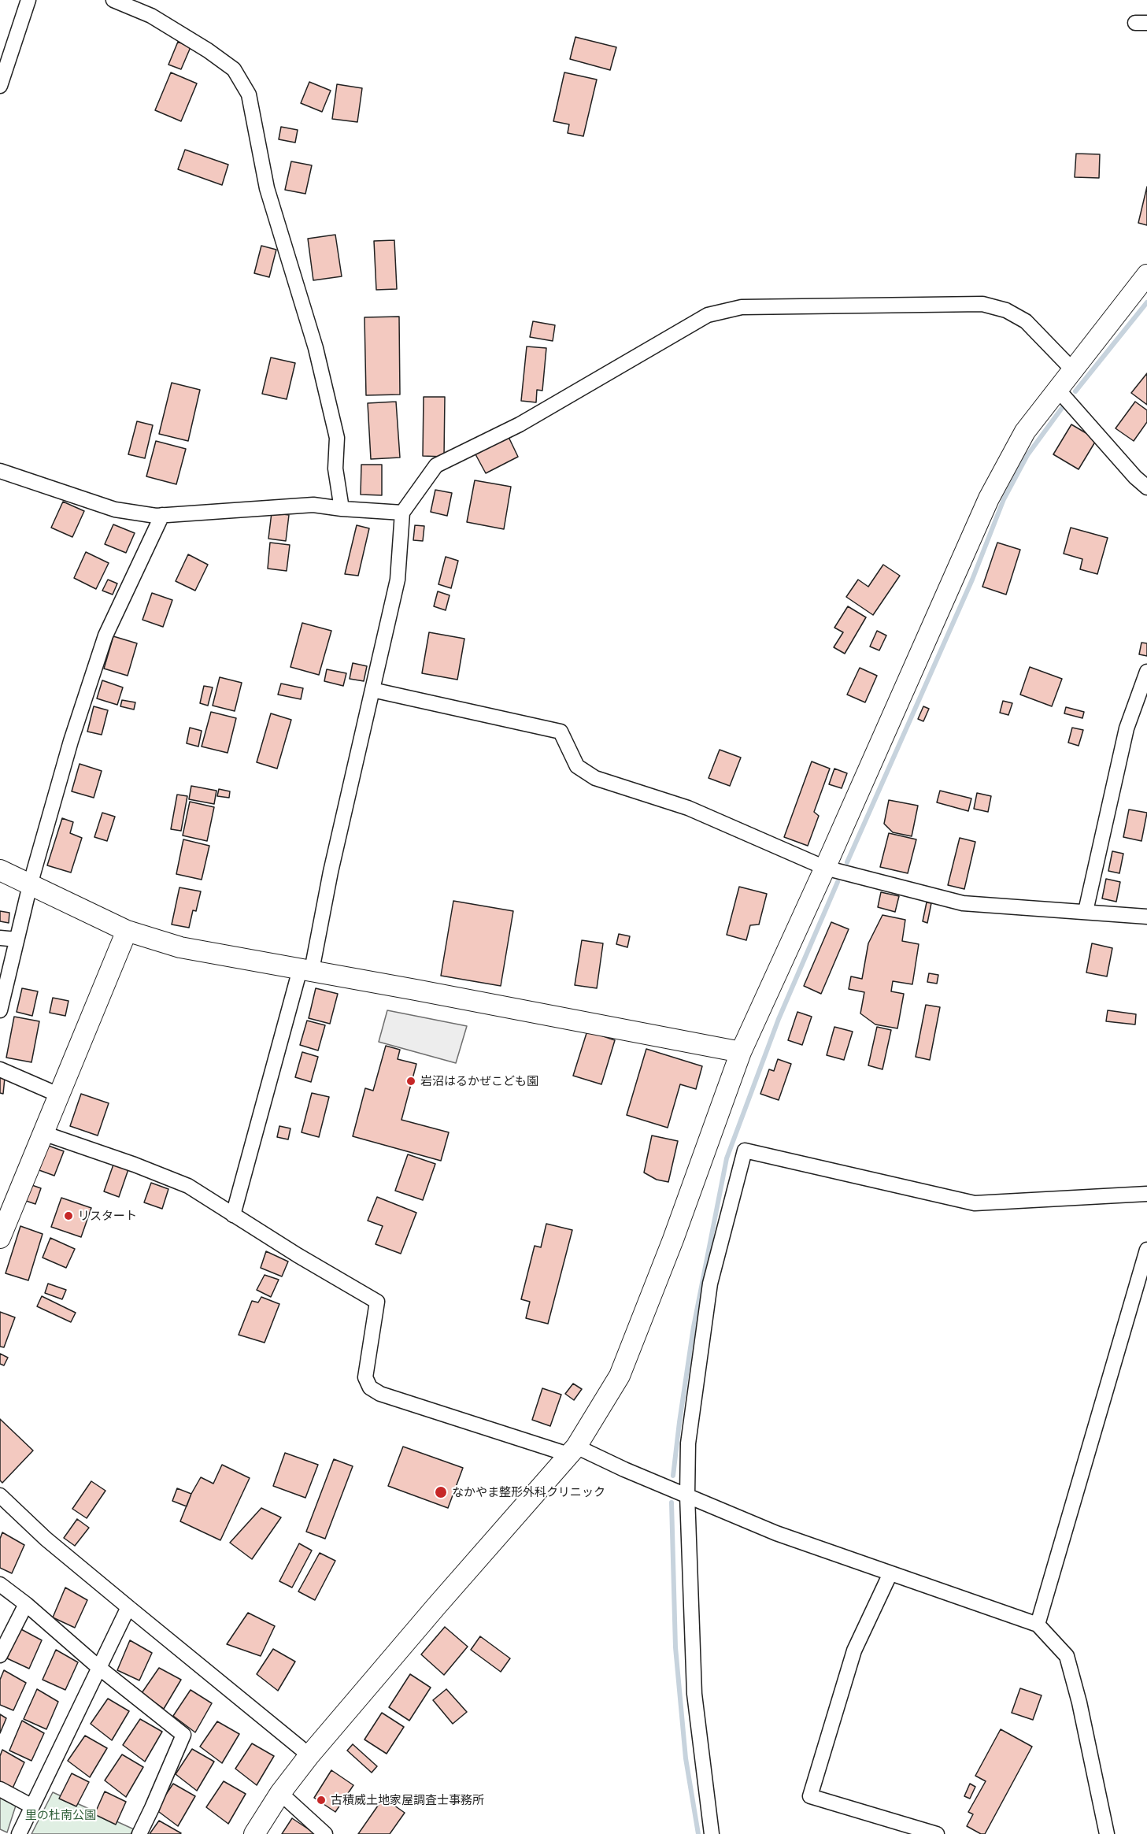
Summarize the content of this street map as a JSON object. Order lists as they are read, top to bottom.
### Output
{
  "parks": ["里の杜南公園"],
  "places": [
    "岩沼はるかぜこども園",
    "リスタート",
    "なかやま整形外科クリニック",
    "古積威土地家屋調査士事務所"
  ]
}
